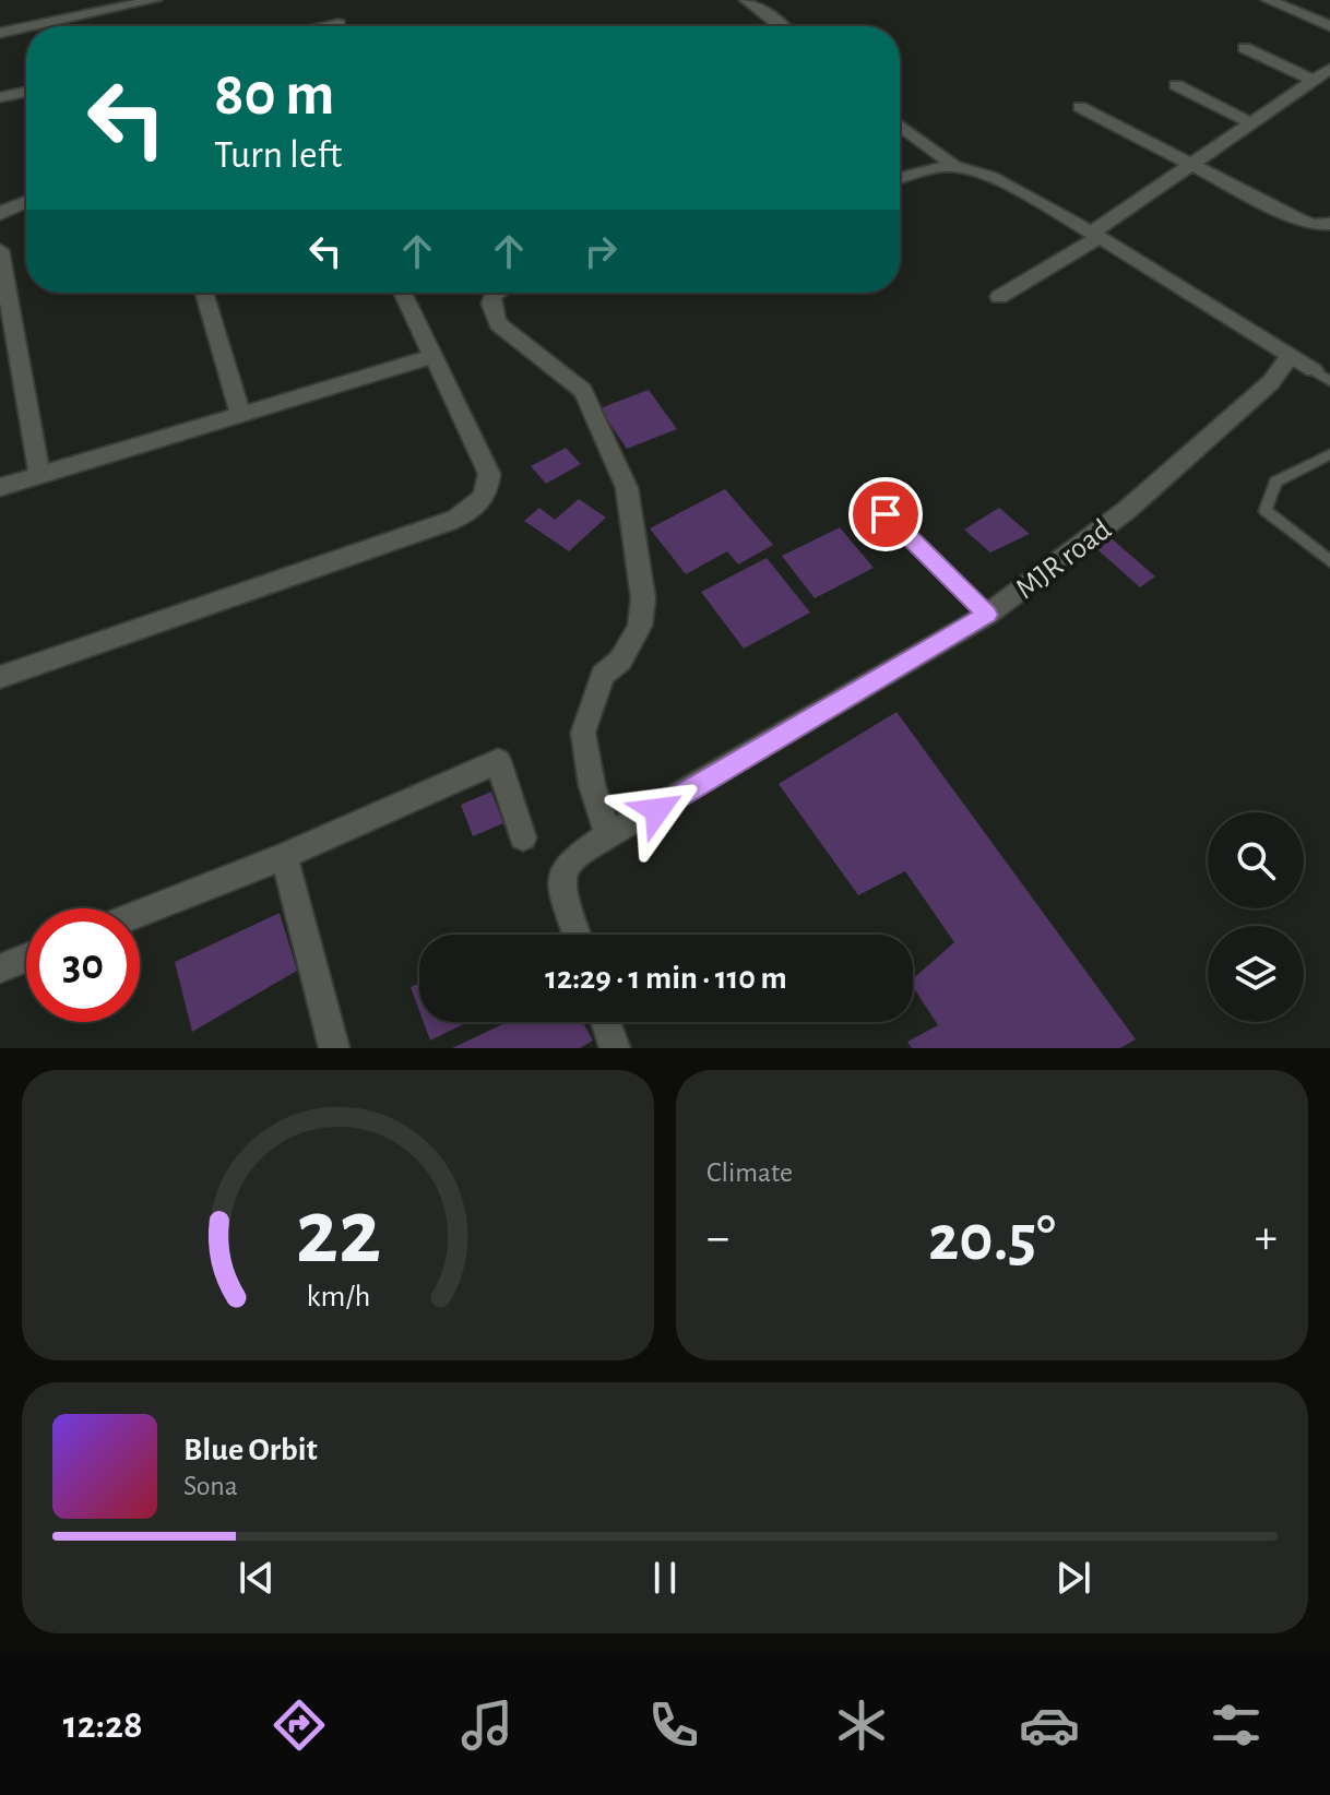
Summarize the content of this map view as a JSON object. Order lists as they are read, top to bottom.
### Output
{
  "streets": {
    "street": ["MJR road"]
  },
  "page": {
    "turn": ["80 m", "Turn left"],
    "limit": "30",
    "trip": "12:29 · 1 min · 110 m",
    "tile": "Climate",
    "heat": ["−", "20.5°", "+"],
    "song": ["Blue Orbit", "Sona"],
    "tabs": "12:28",
    "gauge": ["22", "km/h"]
  }
}
